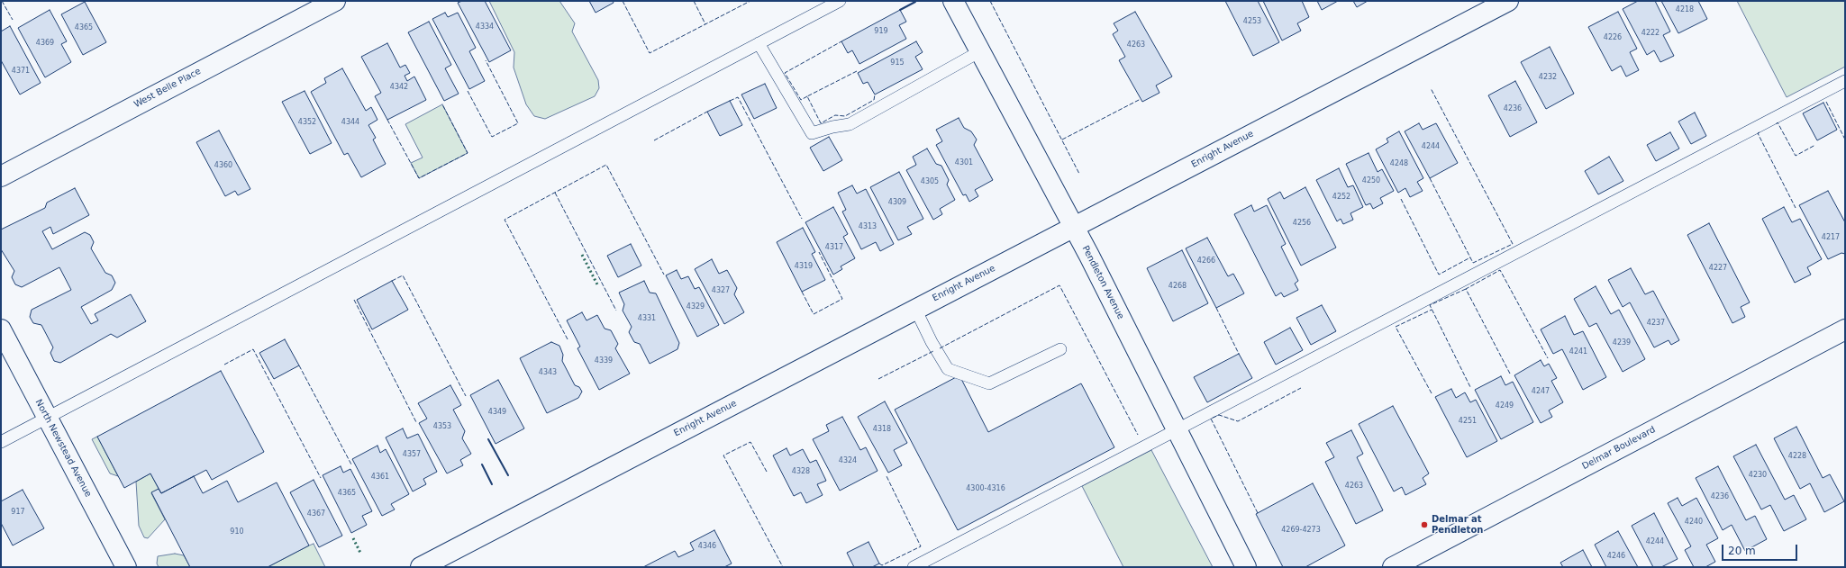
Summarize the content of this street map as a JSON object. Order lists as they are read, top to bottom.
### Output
{
  "streets": {
    "street": [
      "West Belle Place",
      "Enright Avenue",
      "Pendleton Avenue",
      "North Newstead Avenue",
      "Delmar Boulevard"
    ]
  },
  "crossings": [
    ["Enright Avenue", "Pendleton Avenue"]
  ],
  "places": ["Delmar at Pendleton"],
  "house_numbers": [
    "4218",
    "4253",
    "4334",
    "4365",
    "919",
    "4222",
    "4226",
    "4369",
    "4263",
    "915",
    "4371",
    "4232",
    "4342",
    "4236",
    "4352",
    "4344",
    "4244",
    "4301",
    "4248",
    "4360",
    "4250",
    "4305",
    "4252",
    "4309",
    "4256",
    "4313",
    "4217",
    "4317",
    "4266",
    "4319",
    "4227",
    "4268",
    "4327",
    "4329",
    "4331",
    "4237",
    "4239",
    "4241",
    "4339",
    "4343",
    "4247",
    "4249",
    "4349",
    "4251",
    "4353",
    "4318",
    "4357",
    "4228",
    "4324",
    "4328",
    "4230",
    "4361",
    "4263",
    "4300-4316",
    "4365",
    "4236",
    "917",
    "4367",
    "4240",
    "4269-4273",
    "910",
    "4244",
    "4346",
    "4246"
  ],
  "scale_bar": "20 m"
}
